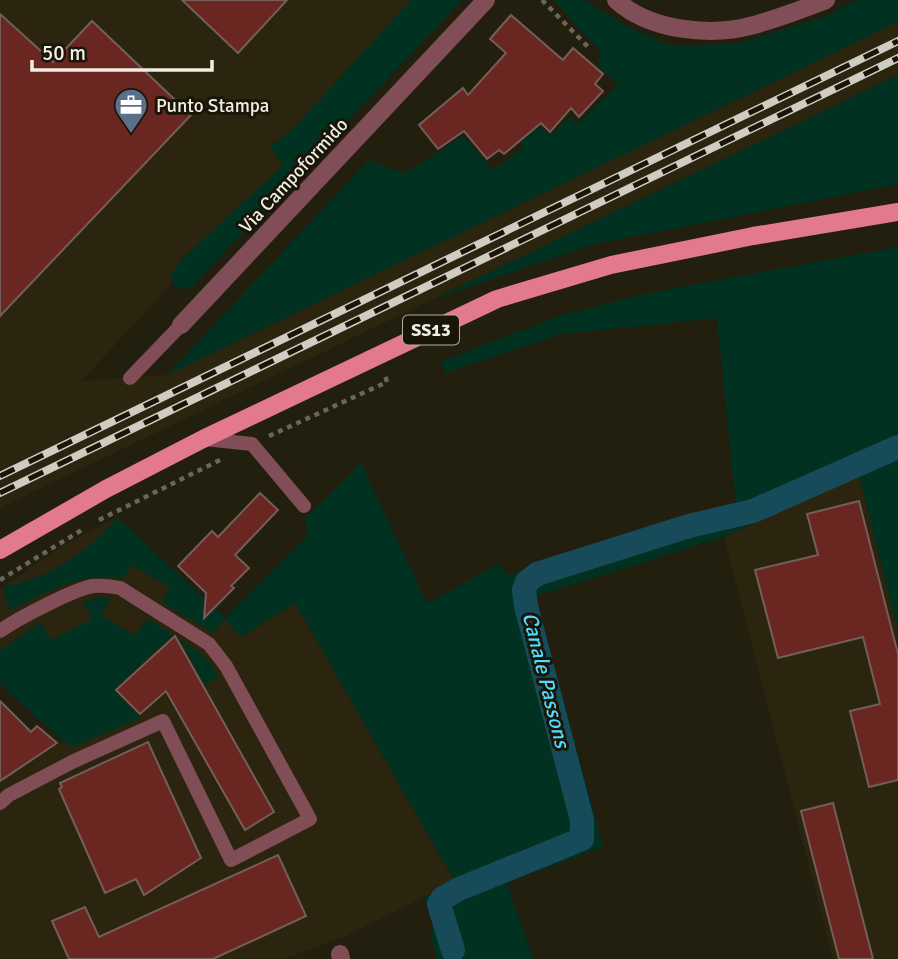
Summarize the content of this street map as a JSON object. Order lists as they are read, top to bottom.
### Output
{
  "streets": {
    "main road": ["SS13"],
    "street": ["Via Campoformido"]
  },
  "water": ["Canale Passons"],
  "places": {
    "office": ["Punto Stampa"]
  },
  "scale_bar": "50 m"
}
